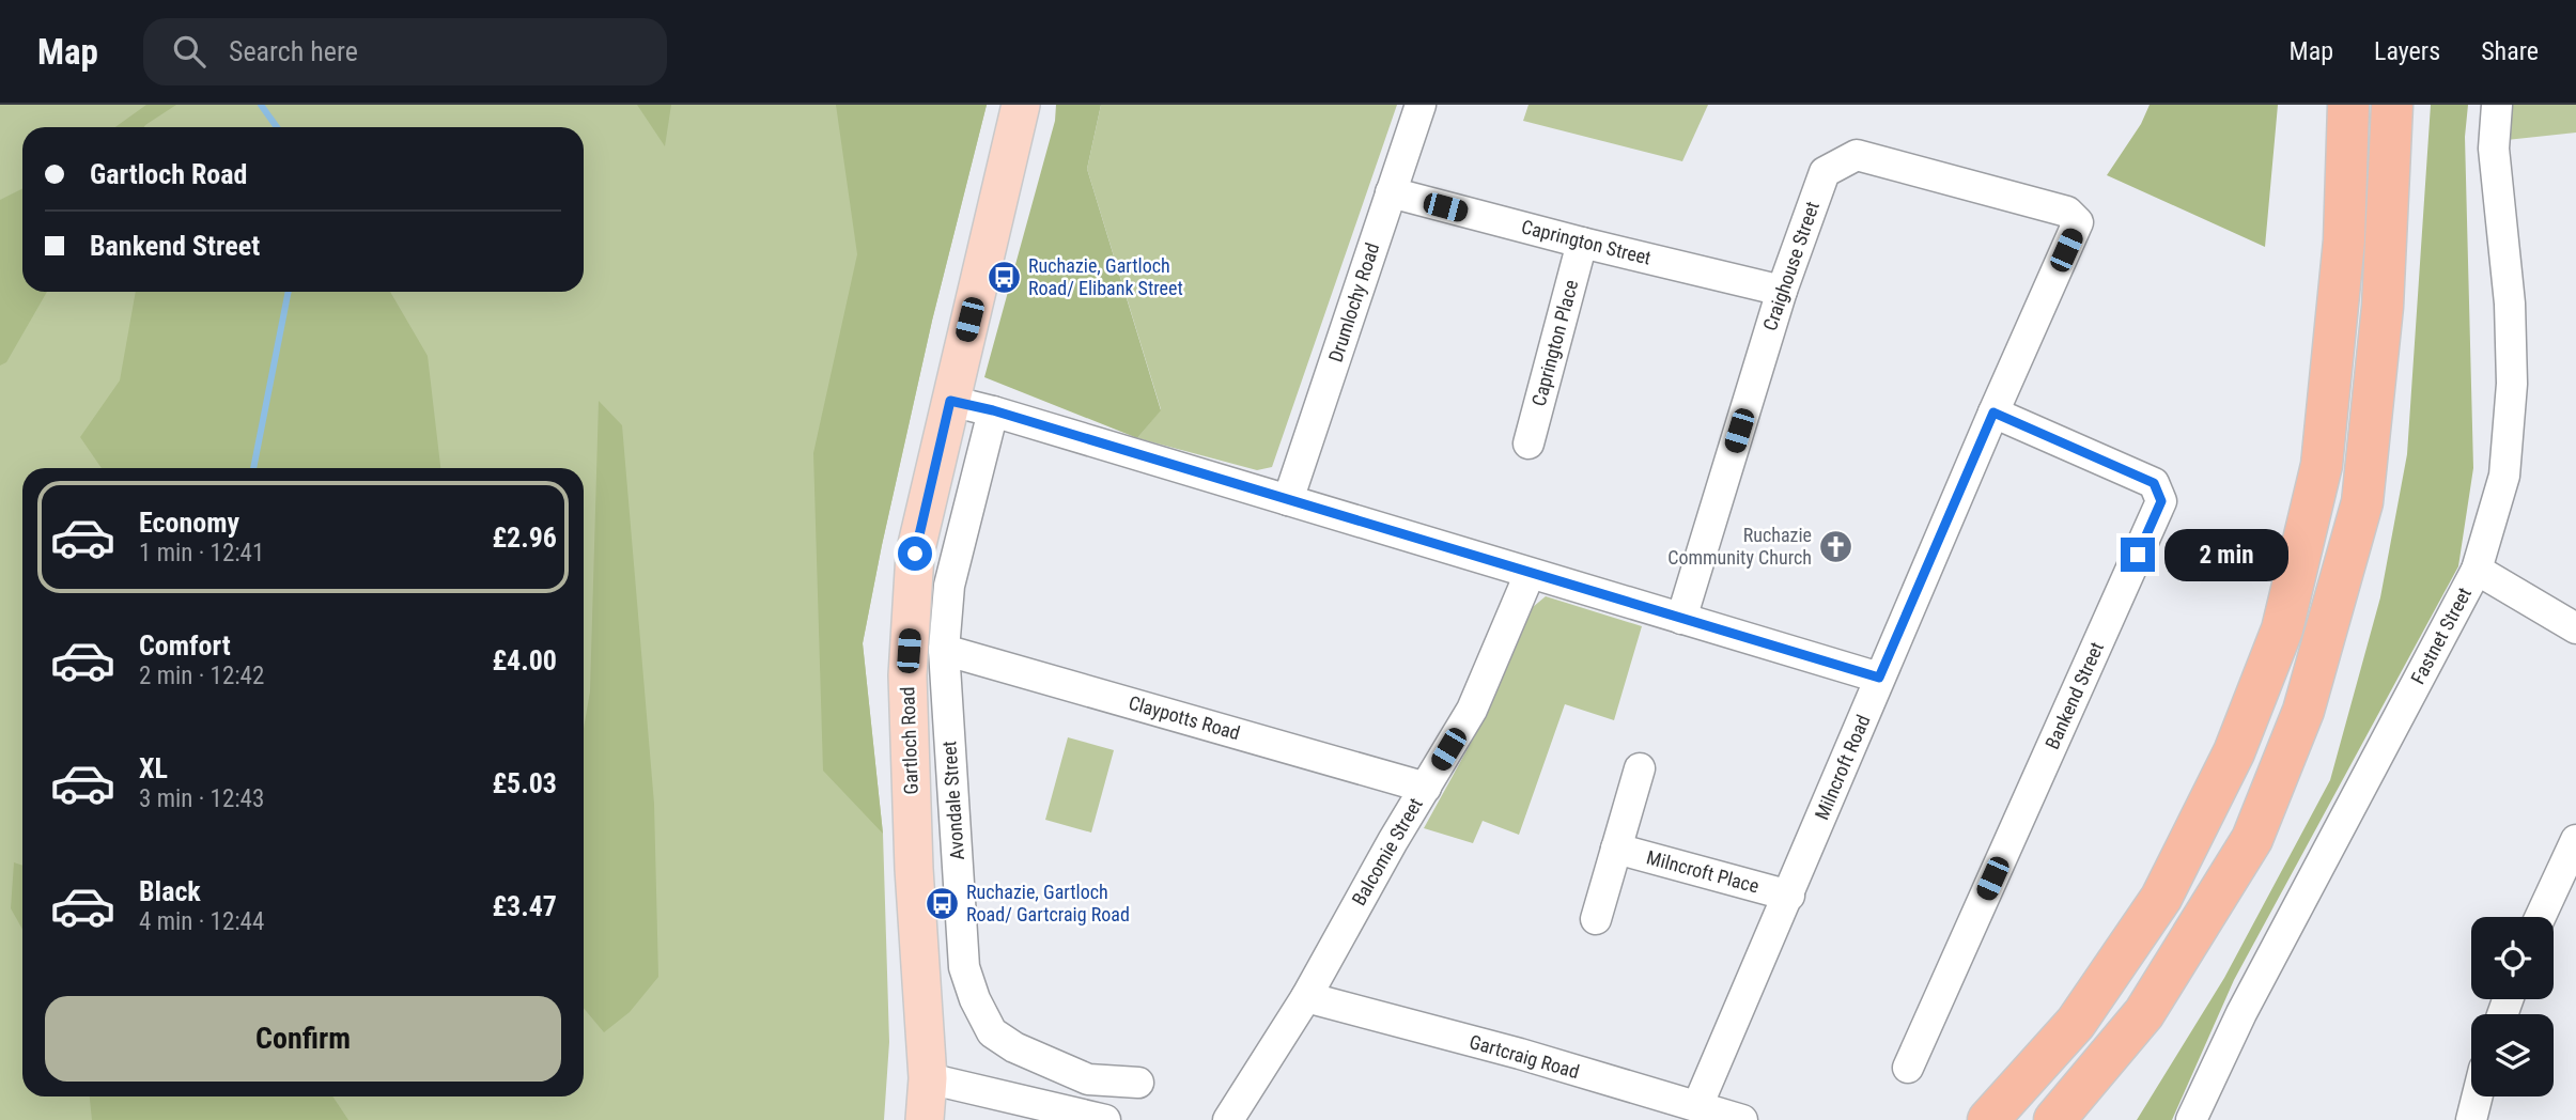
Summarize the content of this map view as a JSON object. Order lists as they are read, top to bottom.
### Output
{
  "streets": {
    "main road": ["Gartloch Road"],
    "street": [
      "Caprington Street",
      "Craighouse Street",
      "Drumlochy Road",
      "Caprington Place",
      "Fastnet Street",
      "Bankend Street",
      "Claypotts Road",
      "Milncroft Road",
      "Avondale Street",
      "Balcomie Street",
      "Milncroft Place",
      "Gartcraig Road"
    ]
  },
  "crossings": [
    ["Caprington Street", "Craighouse Street"],
    ["Caprington Street", "Drumlochy Road"],
    ["Caprington Street", "Caprington Place"],
    ["Craighouse Street", "Milncroft Road"],
    ["Bankend Street", "Milncroft Road"],
    ["Claypotts Road", "Avondale Street"],
    ["Claypotts Road", "Balcomie Street"],
    ["Milncroft Road", "Milncroft Place"],
    ["Milncroft Road", "Gartcraig Road"],
    ["Balcomie Street", "Gartcraig Road"]
  ],
  "places": {
    "bus stop": ["Ruchazie, Gartloch Road/ Elibank Street", "Ruchazie, Gartloch Road/ Gartcraig Road"],
    "church": ["Ruchazie Community Church"]
  },
  "page": {
    "header": "Map",
    "search": "Search here",
    "nav": ["Map", "Layers", "Share"],
    "banner": ["Gartloch Road", "Bankend Street"],
    "list": [
      {
        "name": "Economy",
        "note": "1 min · 12:41",
        "value": "£2.96"
      },
      {
        "name": "Comfort",
        "note": "2 min · 12:42",
        "value": "£4.00"
      },
      {
        "name": "XL",
        "note": "3 min · 12:43",
        "value": "£5.03"
      },
      {
        "name": "Black",
        "note": "4 min · 12:44",
        "value": "£3.47"
      }
    ],
    "bubble": "2 min",
    "buttons": "Confirm"
  }
}
